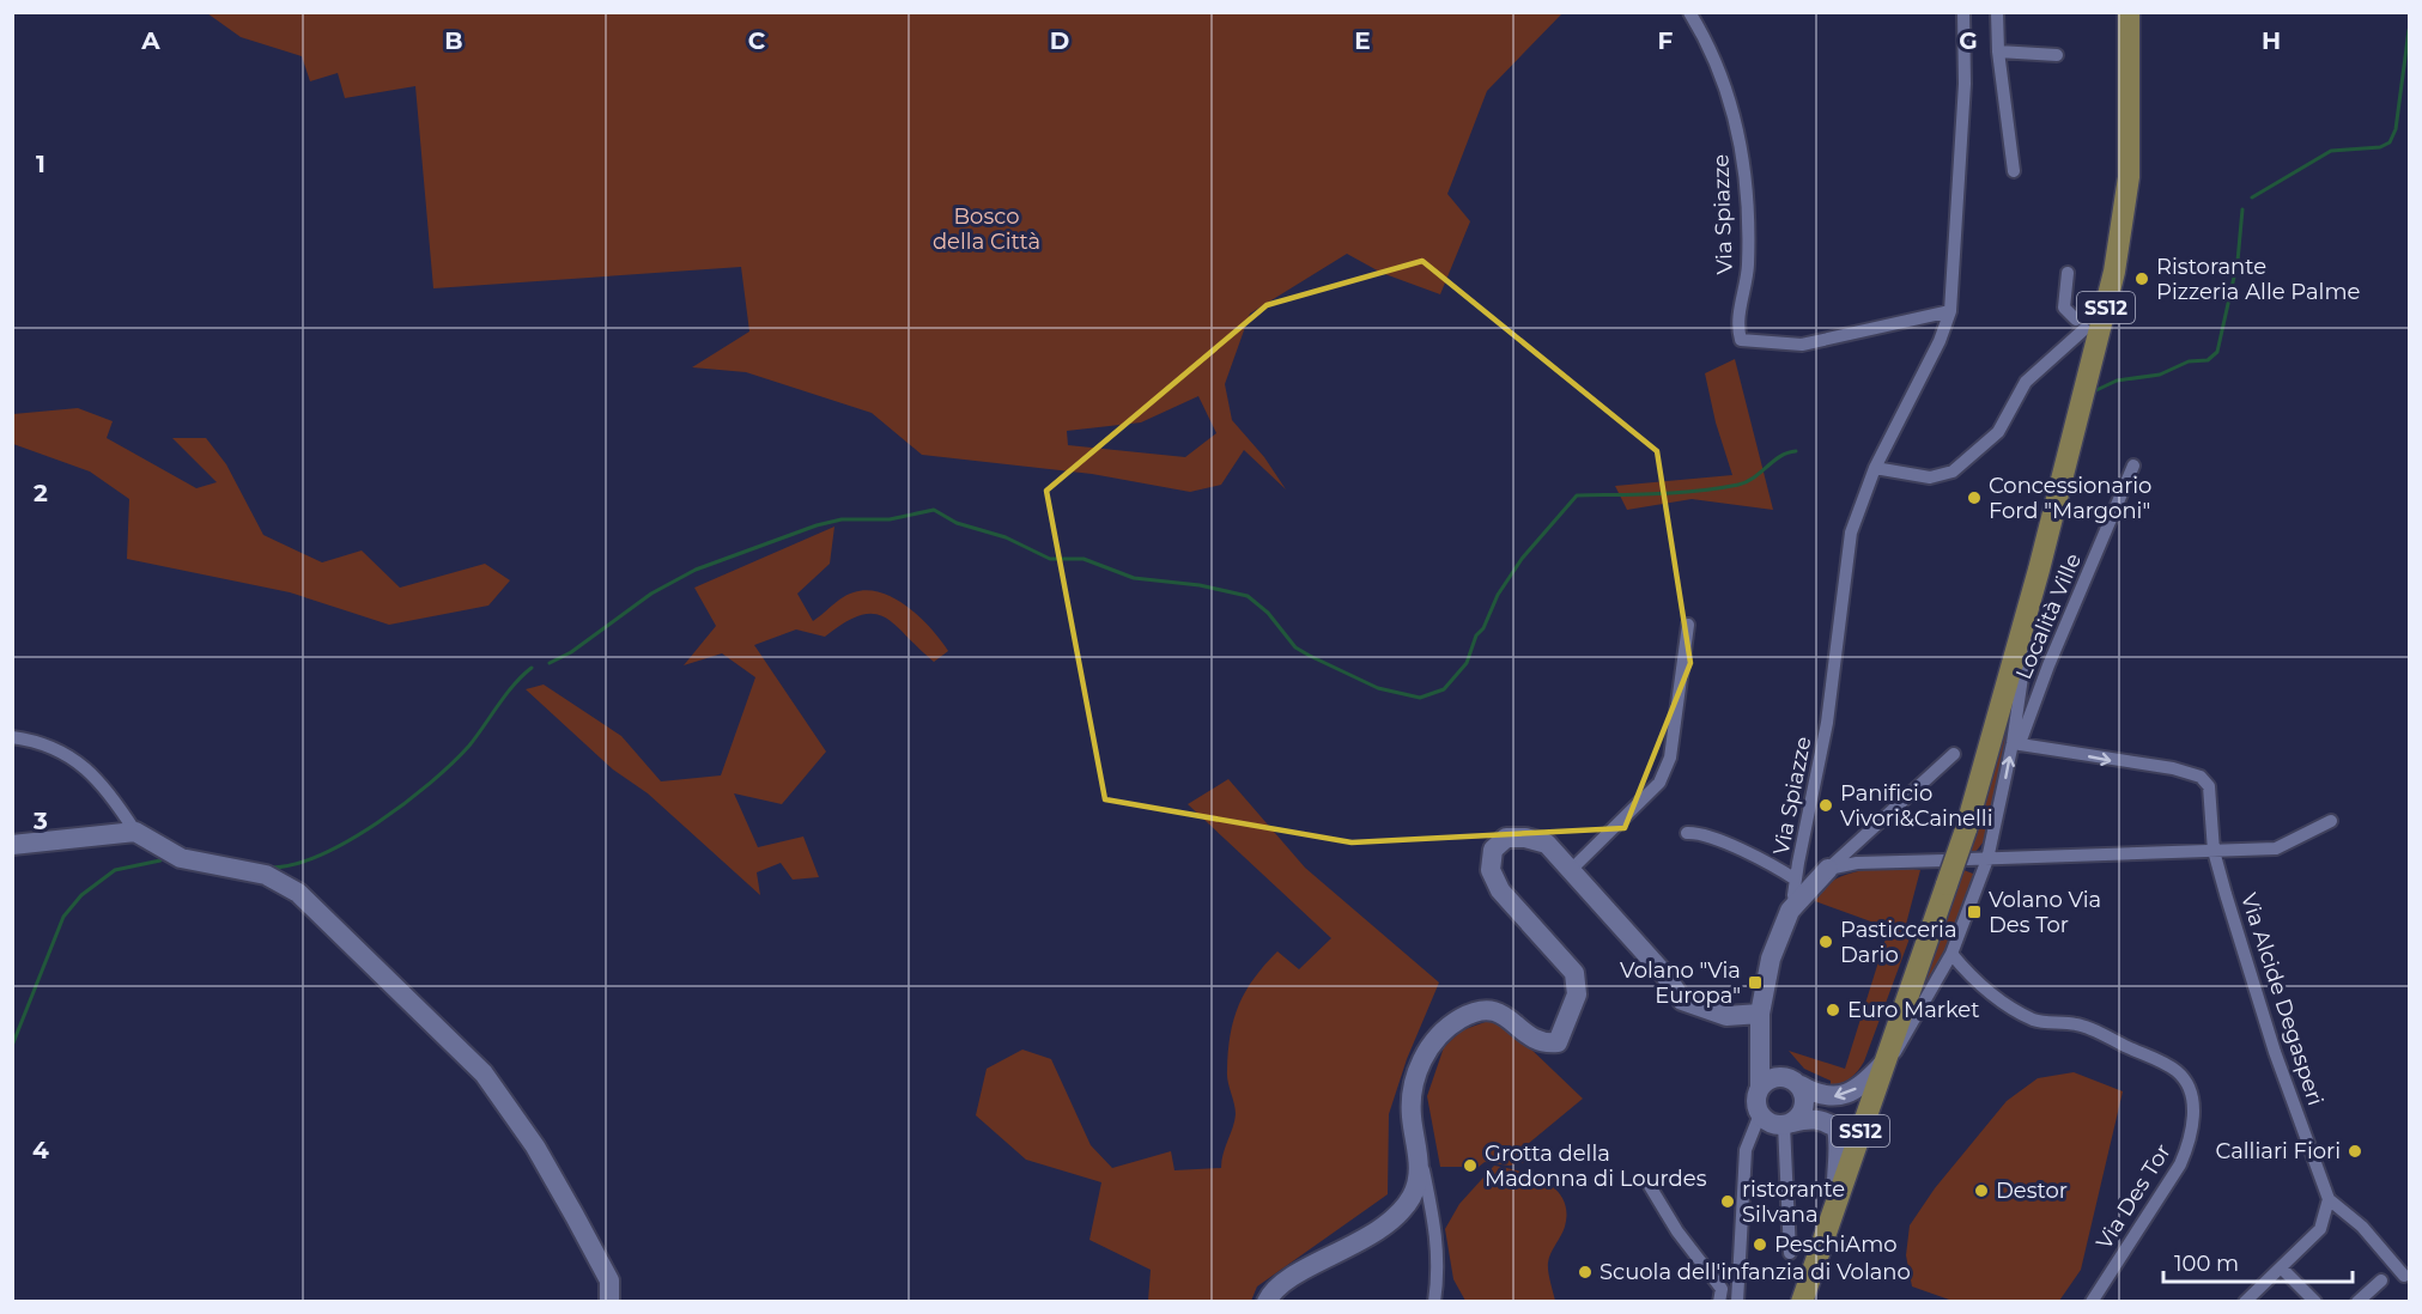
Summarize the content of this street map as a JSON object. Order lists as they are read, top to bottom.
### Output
{
  "streets": {
    "main road": ["SS12"],
    "street": [
      "Via Spiazze",
      "Località Ville",
      "Via Alcide Degasperi",
      "Via Des Tor"
    ]
  },
  "crossings": [
    ["Località Ville", "Via Alcide Degasperi"]
  ],
  "one_way": ["Via Alcide Degasperi"],
  "parks": ["Bosco della Città"],
  "places": {
    "other": [
      "Ristorante Pizzeria Alle Palme",
      "Concessionario Ford \"Margoni\"",
      "Panificio Vivori&Cainelli",
      "Pasticceria Dario",
      "Euro Market",
      "Calliari Fiori",
      "Grotta della Madonna di Lourdes",
      "Destor",
      "ristorante Silvana",
      "PeschiAmo",
      "Scuola dell'infanzia di Volano"
    ],
    "transit": ["Volano Via Des Tor", "Volano \"Via Europa\""]
  },
  "scale_bar": "100 m",
  "grid": {
    "columns": [
      "A",
      "B",
      "C",
      "D",
      "E",
      "F",
      "G",
      "H"
    ],
    "rows": [
      "1",
      "2",
      "3",
      "4"
    ]
  }
}
